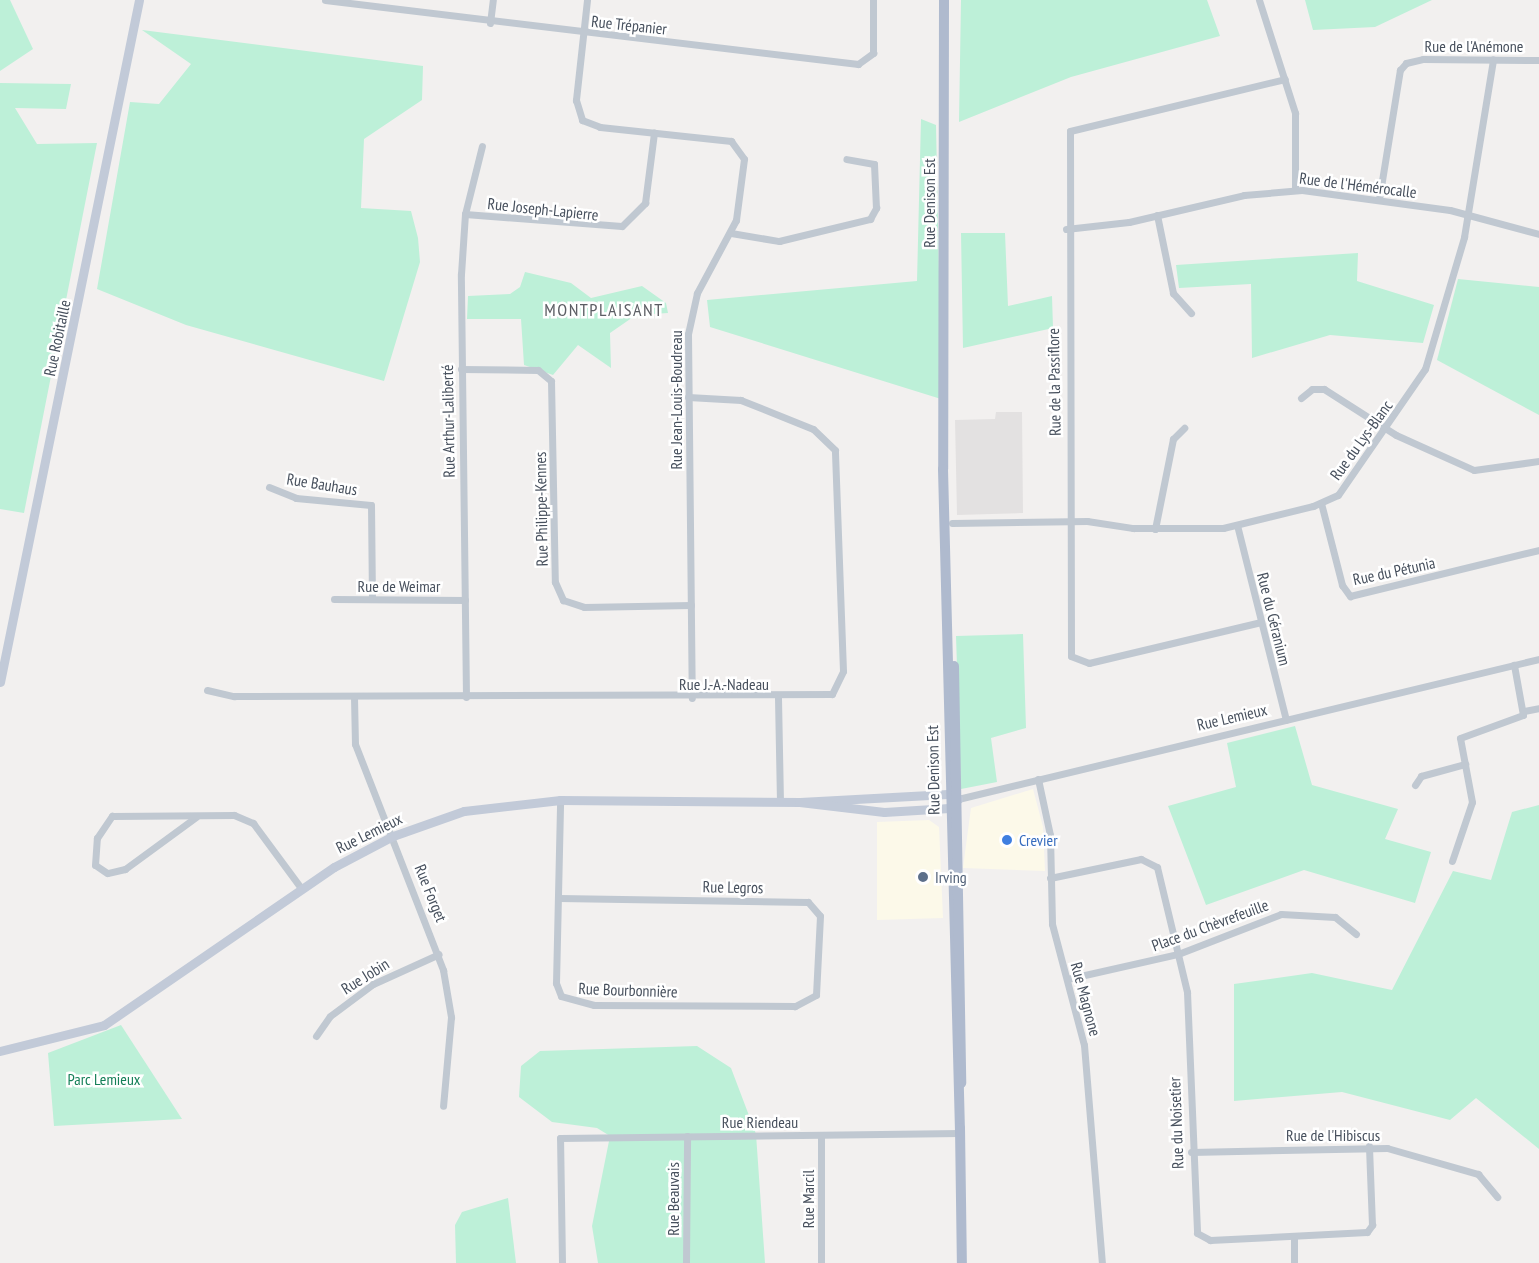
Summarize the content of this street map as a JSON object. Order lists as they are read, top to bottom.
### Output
{
  "streets": {
    "main road": ["Rue Denison Est"],
    "street": [
      "Rue Trépanier",
      "Rue de l'Anémone",
      "Rue de l'Hémérocalle",
      "Rue Joseph-Lapierre",
      "Rue Robitaille",
      "Rue de la Passiflore",
      "Rue Jean-Louis-Boudreau",
      "Rue Arthur-Laliberté",
      "Rue du Lys-Blanc",
      "Rue Bauhaus",
      "Rue Philippe-Kennes",
      "Rue du Pétunia",
      "Rue de Weimar",
      "Rue du Géranium",
      "Rue J.-A.-Nadeau",
      "Rue Lemieux",
      "Rue Legros",
      "Rue Forget",
      "Place du Chèvrefeuille",
      "Rue Jobin",
      "Rue Bourbonnière",
      "Rue Magnone",
      "Rue Riendeau",
      "Rue du Noisetier",
      "Rue de l'Hibiscus",
      "Rue Beauvais",
      "Rue Marcil"
    ]
  },
  "crossings": [
    ["Rue Trépanier", "Rue Jean-Louis-Boudreau"],
    ["Rue de l'Anémone", "Rue de l'Hémérocalle"],
    ["Rue de l'Anémone", "Rue du Lys-Blanc"],
    ["Rue de l'Hémérocalle", "Rue de la Passiflore"],
    ["Rue de l'Hémérocalle", "Rue du Lys-Blanc"],
    ["Rue Denison Est", "Rue du Lys-Blanc"],
    ["Rue Denison Est", "Rue Lemieux"],
    ["Rue Denison Est", "Rue Riendeau"],
    ["Rue Joseph-Lapierre", "Rue Jean-Louis-Boudreau"],
    ["Rue Joseph-Lapierre", "Rue Arthur-Laliberté"],
    ["Rue de la Passiflore", "Rue du Lys-Blanc"],
    ["Rue de la Passiflore", "Rue du Géranium"],
    ["Rue Jean-Louis-Boudreau", "Rue Philippe-Kennes"],
    ["Rue Jean-Louis-Boudreau", "Rue J.-A.-Nadeau"],
    ["Rue Arthur-Laliberté", "Rue Philippe-Kennes"],
    ["Rue Arthur-Laliberté", "Rue de Weimar"],
    ["Rue Arthur-Laliberté", "Rue J.-A.-Nadeau"],
    ["Rue du Lys-Blanc", "Rue du Pétunia"],
    ["Rue du Lys-Blanc", "Rue du Géranium"],
    ["Rue Bauhaus", "Rue de Weimar"],
    ["Rue du Géranium", "Rue Lemieux"],
    ["Rue J.-A.-Nadeau", "Rue Forget"],
    ["Rue Lemieux", "Rue Forget"],
    ["Rue Lemieux", "Rue Bourbonnière"],
    ["Rue Lemieux", "Rue Magnone"],
    ["Rue Legros", "Rue Bourbonnière"],
    ["Rue Forget", "Rue Jobin"],
    ["Place du Chèvrefeuille", "Rue Magnone"],
    ["Place du Chèvrefeuille", "Rue du Noisetier"],
    ["Rue Magnone", "Rue du Noisetier"],
    ["Rue Riendeau", "Rue Beauvais"],
    ["Rue Riendeau", "Rue Marcil"],
    ["Rue du Noisetier", "Rue de l'Hibiscus"]
  ],
  "districts": ["MONTPLAISANT"],
  "parks": ["Parc Lemieux"],
  "places": ["Crevier", "Irving"]
}
